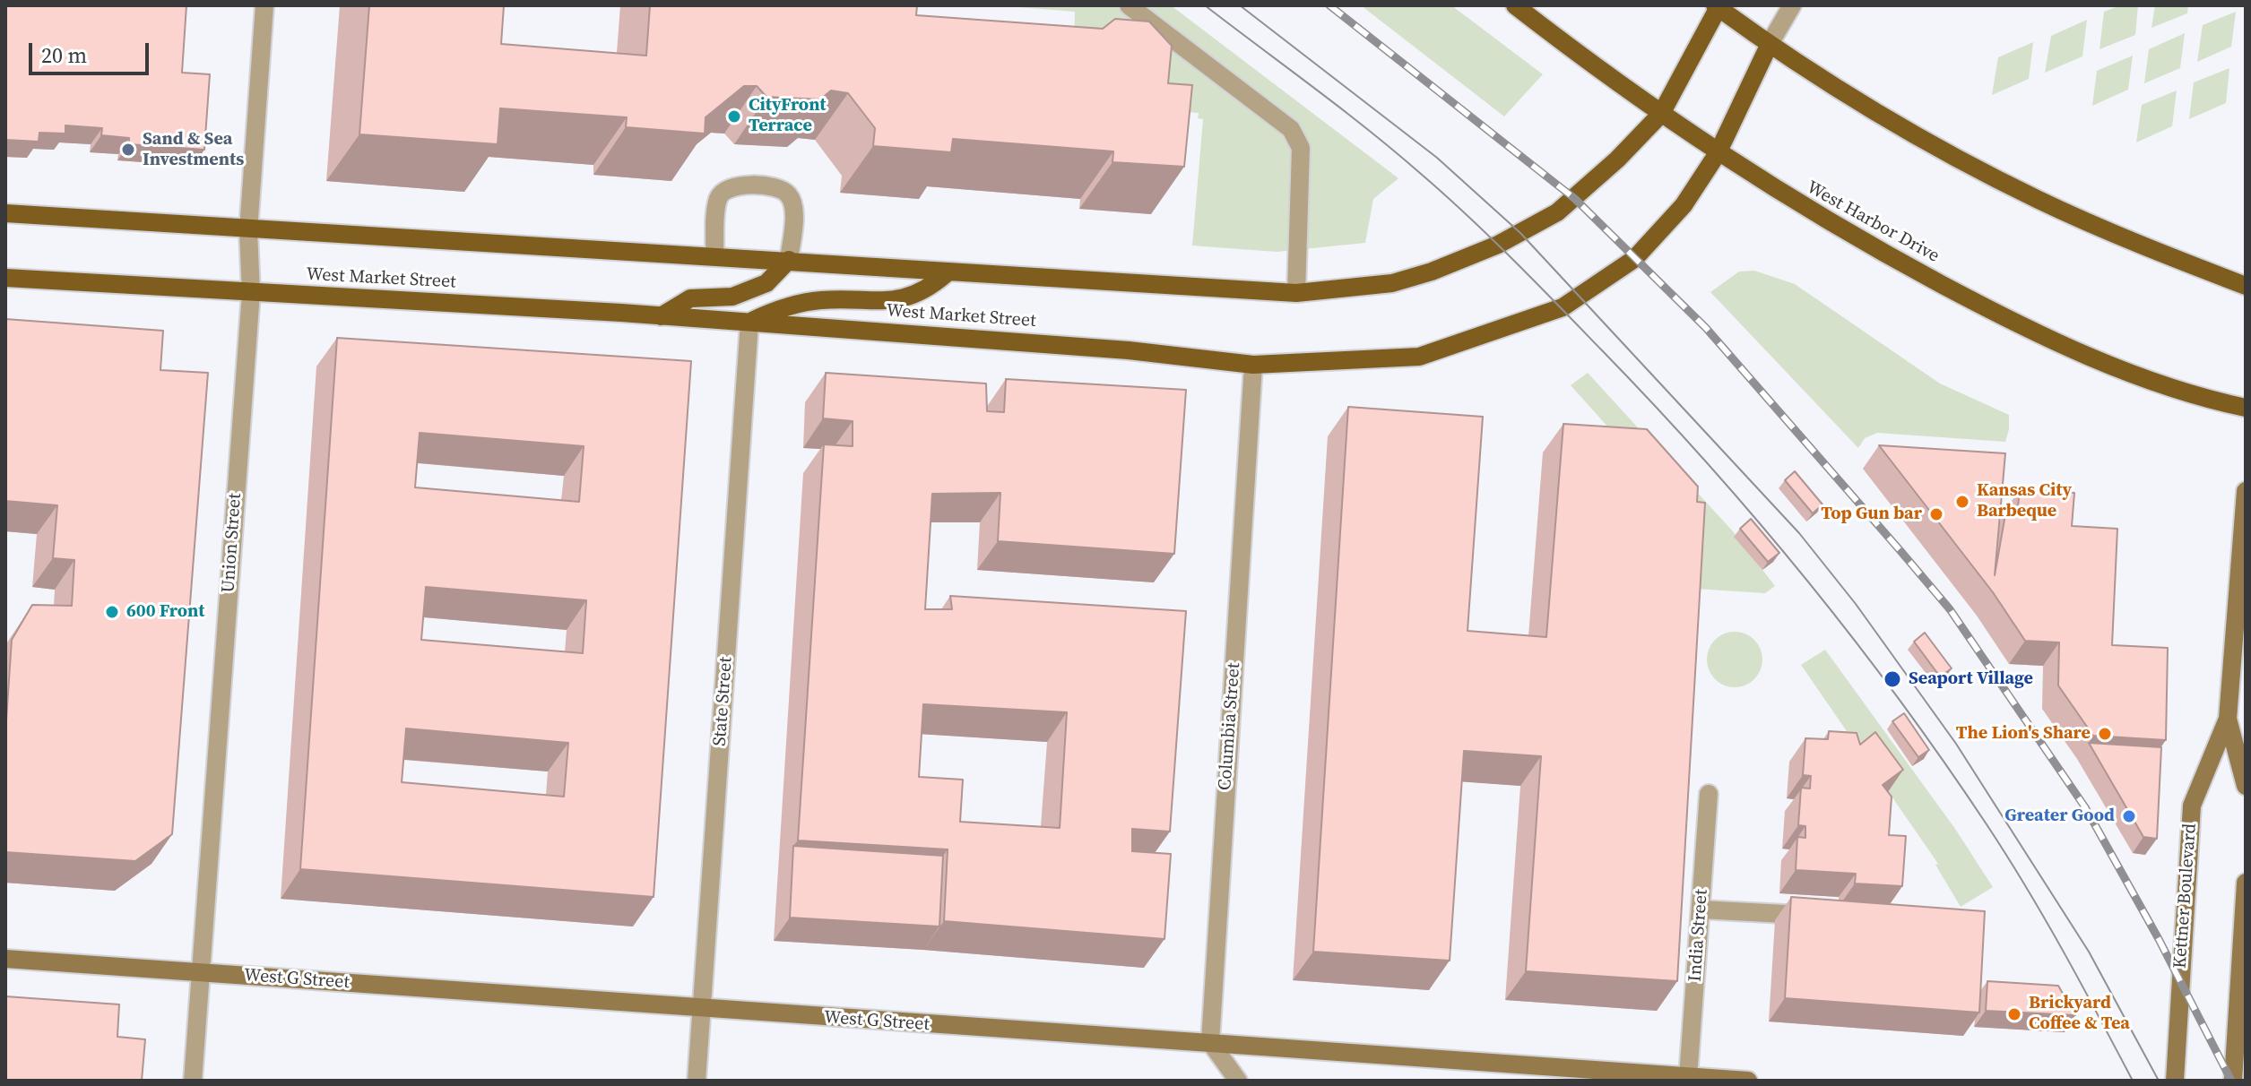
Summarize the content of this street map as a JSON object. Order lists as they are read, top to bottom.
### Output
{
  "streets": {
    "main road": [
      "West Harbor Drive",
      "West Market Street",
      "Kettner Boulevard",
      "West G Street"
    ],
    "street": [
      "Union Street",
      "State Street",
      "Columbia Street",
      "India Street"
    ]
  },
  "crossings": [
    ["West Harbor Drive", "West Market Street"],
    ["West Market Street", "Union Street"],
    ["West Market Street", "State Street"],
    ["West Market Street", "Columbia Street"],
    ["Union Street", "West G Street"],
    ["State Street", "West G Street"],
    ["Columbia Street", "West G Street"],
    ["India Street", "West G Street"]
  ],
  "places": [
    "CityFront Terrace",
    "Sand & Sea Investments",
    "Kansas City Barbeque",
    "Top Gun bar",
    "600 Front",
    "Seaport Village",
    "The Lion's Share",
    "Greater Good",
    "Brickyard Coffee & Tea"
  ],
  "scale_bar": "20 m"
}
